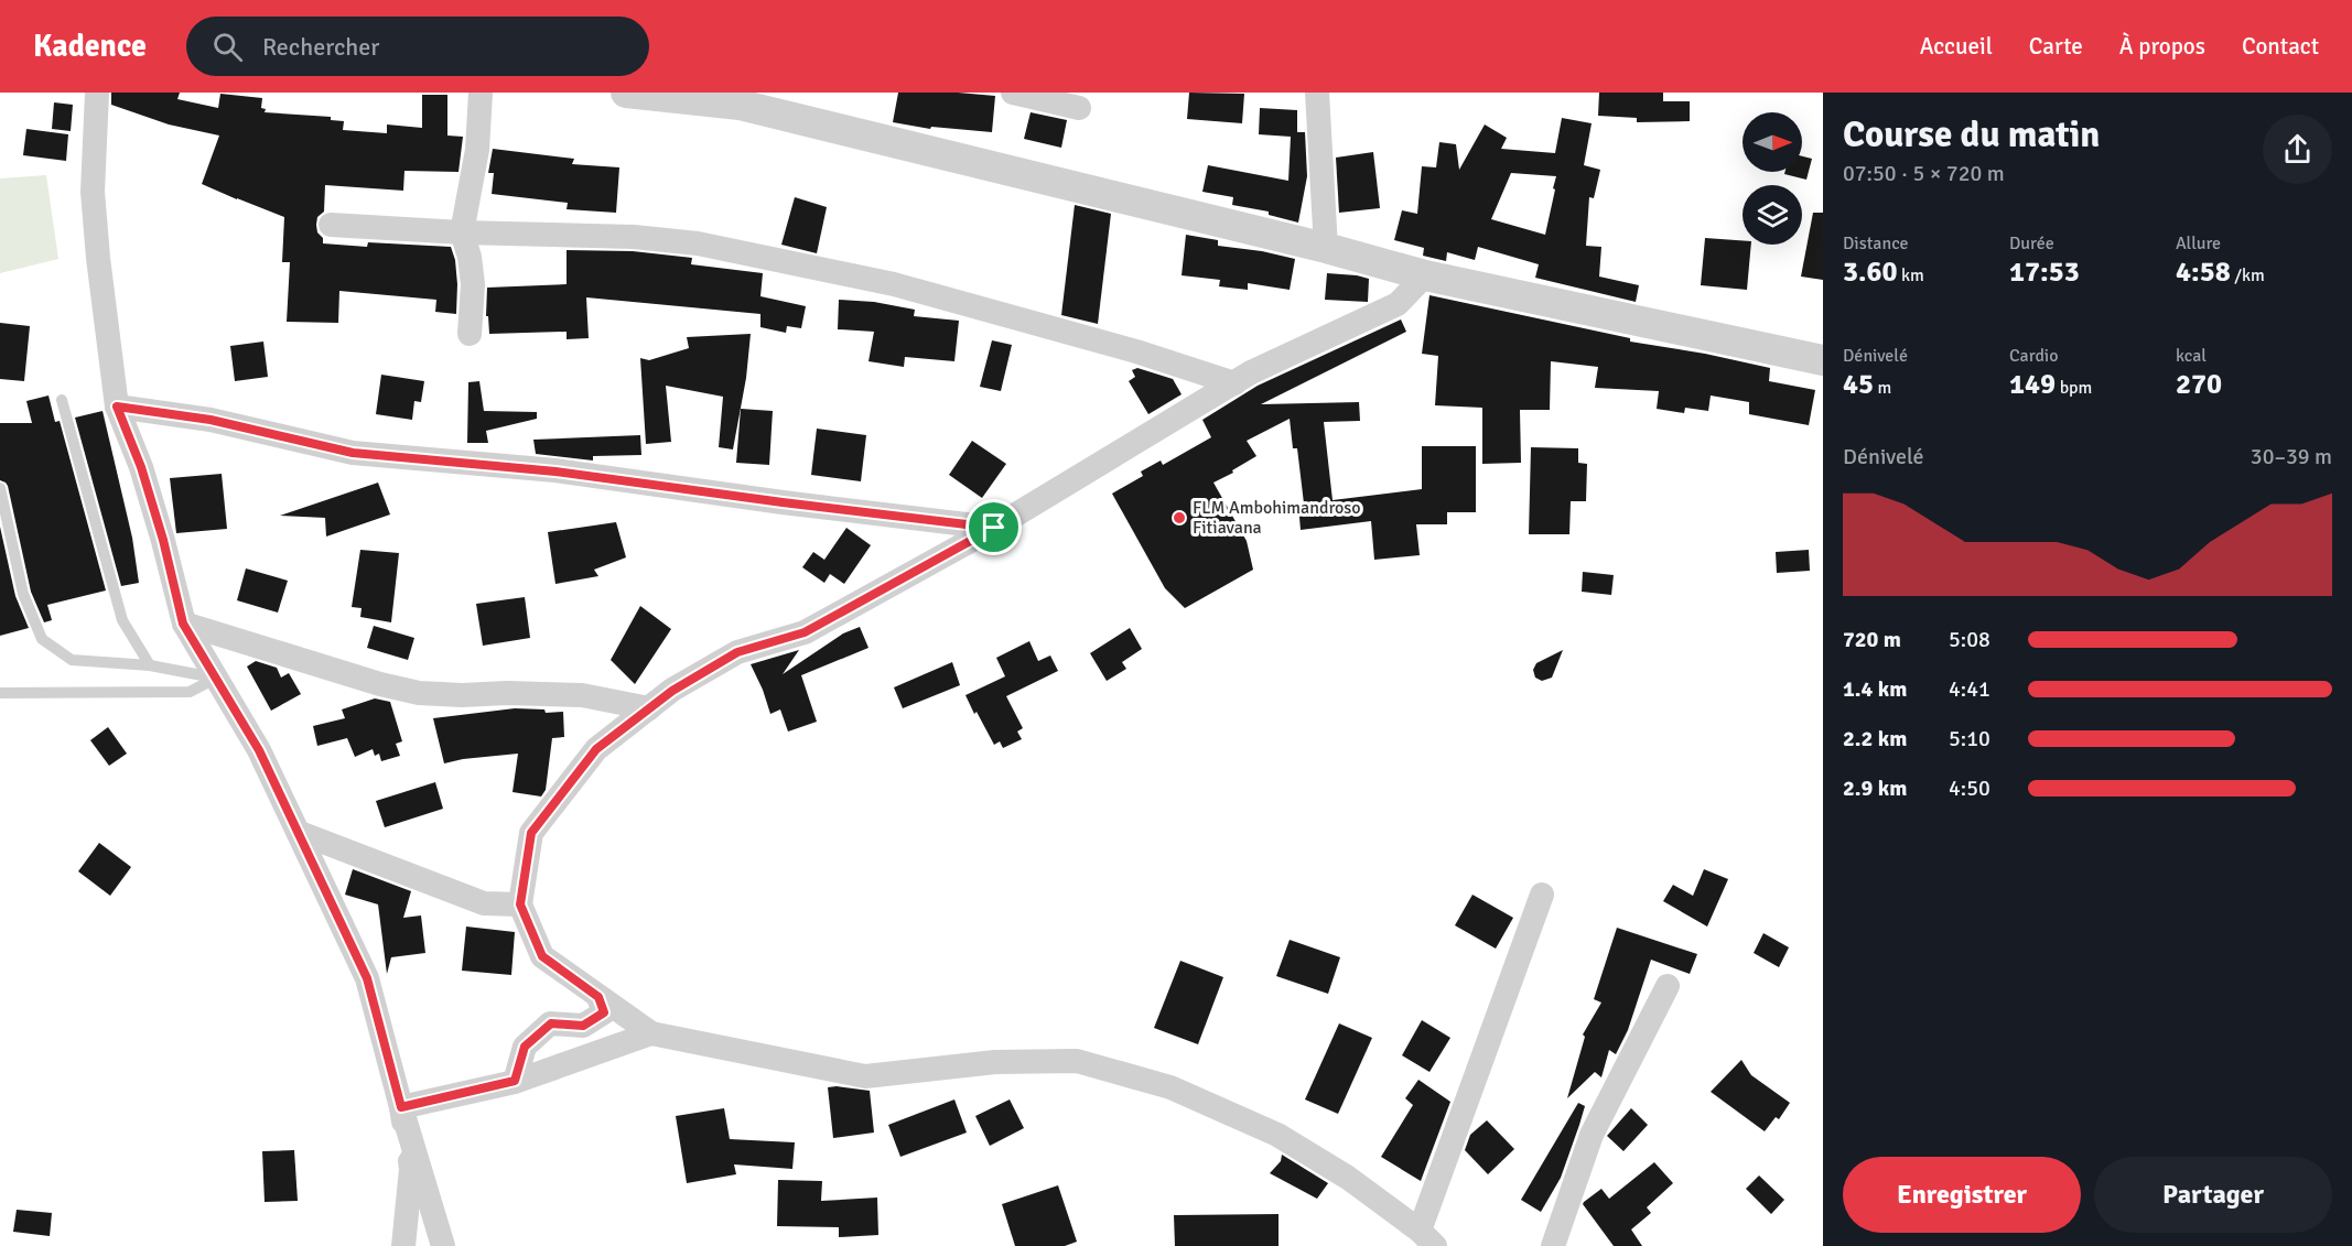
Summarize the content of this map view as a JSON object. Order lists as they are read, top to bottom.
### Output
{
  "places": ["FLM Ambohimandroso Fitiavana"],
  "north": "right",
  "page": {
    "header": "Kadence",
    "search": "Rechercher",
    "nav": [
      "Accueil",
      "Carte",
      "À propos",
      "Contact"
    ],
    "heading": ["Course du matin", "07:50 · 5 × 720 m"],
    "stats": [
      ["Distance", "3.60 km"],
      ["Durée", "17:53"],
      ["Allure", "4:58 /km"],
      ["Dénivelé", "45 m"],
      ["Cardio", "149 bpm"],
      ["kcal", "270"]
    ],
    "chart": ["Dénivelé", "30–39 m"],
    "list": [
      {
        "name": "720 m",
        "note": "5:08"
      },
      {
        "name": "1.4 km",
        "note": "4:41"
      },
      {
        "name": "2.2 km",
        "note": "5:10"
      },
      {
        "name": "2.9 km",
        "note": "4:50"
      }
    ],
    "buttons": ["Enregistrer", "Partager"]
  }
}
